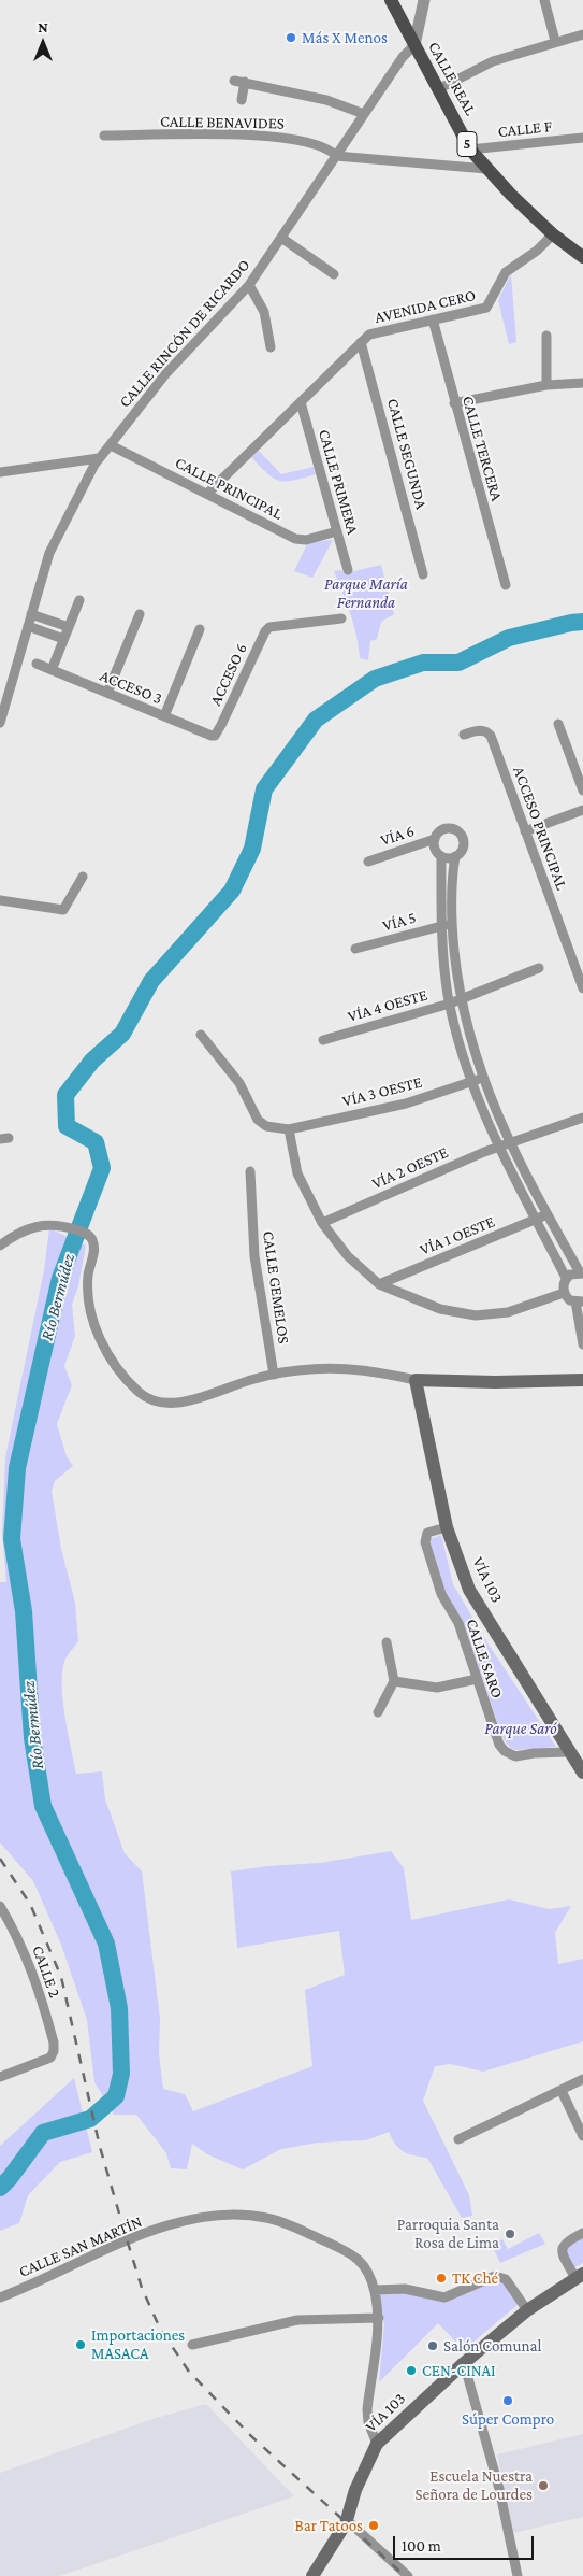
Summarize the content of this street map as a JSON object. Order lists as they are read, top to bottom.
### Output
{
  "streets": {
    "main road": ["CALLE REAL", "5", "VÍA 103"],
    "street": [
      "CALLE BENAVIDES",
      "CALLE F",
      "AVENIDA CERO",
      "CALLE RINCÓN DE RICARDO",
      "CALLE TERCERA",
      "CALLE SEGUNDA",
      "CALLE PRIMERA",
      "CALLE PRINCIPAL",
      "ACCESO 6",
      "ACCESO 3",
      "ACCESO PRINCIPAL",
      "VÍA 6",
      "VÍA 5",
      "VÍA 4 OESTE",
      "VÍA 3 OESTE",
      "VÍA 2 OESTE",
      "VÍA 1 OESTE",
      "CALLE GEMELOS",
      "CALLE SARO",
      "CALLE 2",
      "CALLE SAN MARTÍN"
    ]
  },
  "crossings": [
    ["CALLE REAL", "CALLE F"],
    ["CALLE REAL", "AVENIDA CERO"],
    ["CALLE REAL", "CALLE RINCÓN DE RICARDO"],
    ["CALLE BENAVIDES", "CALLE RINCÓN DE RICARDO"],
    ["AVENIDA CERO", "CALLE TERCERA"],
    ["AVENIDA CERO", "CALLE SEGUNDA"],
    ["AVENIDA CERO", "CALLE PRIMERA"],
    ["AVENIDA CERO", "CALLE PRINCIPAL"],
    ["CALLE RINCÓN DE RICARDO", "CALLE PRINCIPAL"],
    ["CALLE PRIMERA", "CALLE PRINCIPAL"],
    ["ACCESO 6", "ACCESO 3"],
    ["VÍA 103", "CALLE SARO"],
    ["VÍA 103", "CALLE SAN MARTÍN"]
  ],
  "water": ["Río Bermúdez"],
  "parks": ["Parque María Fernanda", "Parque Saró"],
  "places": [
    "Más X Menos",
    "Parroquia Santa Rosa de Lima",
    "TK Ché",
    "Importaciones MASACA",
    "Salón Comunal",
    "CEN-CINAI",
    "Súper Compro",
    "Escuela Nuestra Señora de Lourdes",
    "Bar Tatoos"
  ],
  "scale_bar": "100 m",
  "north": "top"
}
